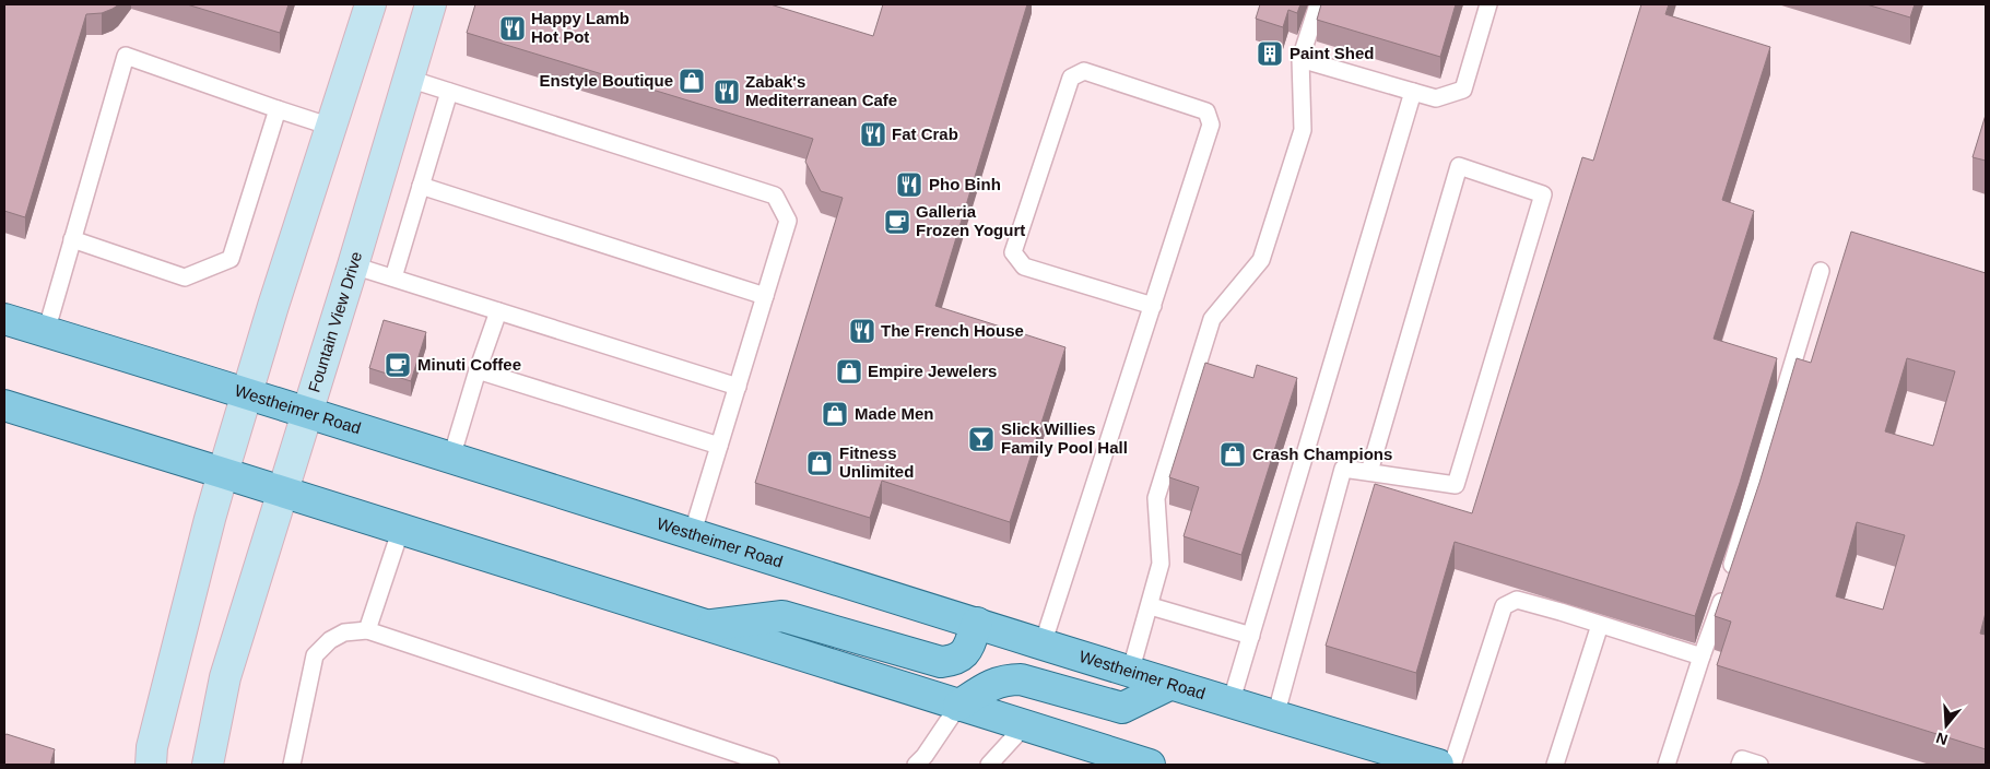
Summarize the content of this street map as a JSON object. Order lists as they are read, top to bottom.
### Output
{
  "streets": {
    "main road": ["Fountain View Drive", "Westheimer Road"]
  },
  "crossings": [
    ["Fountain View Drive", "Westheimer Road"]
  ],
  "places": {
    "restaurant": [
      "Happy Lamb Hot Pot",
      "Zabak's Mediterranean Cafe",
      "Fat Crab",
      "Pho Binh",
      "The French House"
    ],
    "building": ["Paint Shed"],
    "shop": [
      "Enstyle Boutique",
      "Empire Jewelers",
      "Made Men",
      "Crash Champions",
      "Fitness Unlimited"
    ],
    "cafe": ["Galleria Frozen Yogurt", "Minuti Coffee"],
    "bar": ["Slick Willies Family Pool Hall"]
  },
  "north": "bottom"
}
